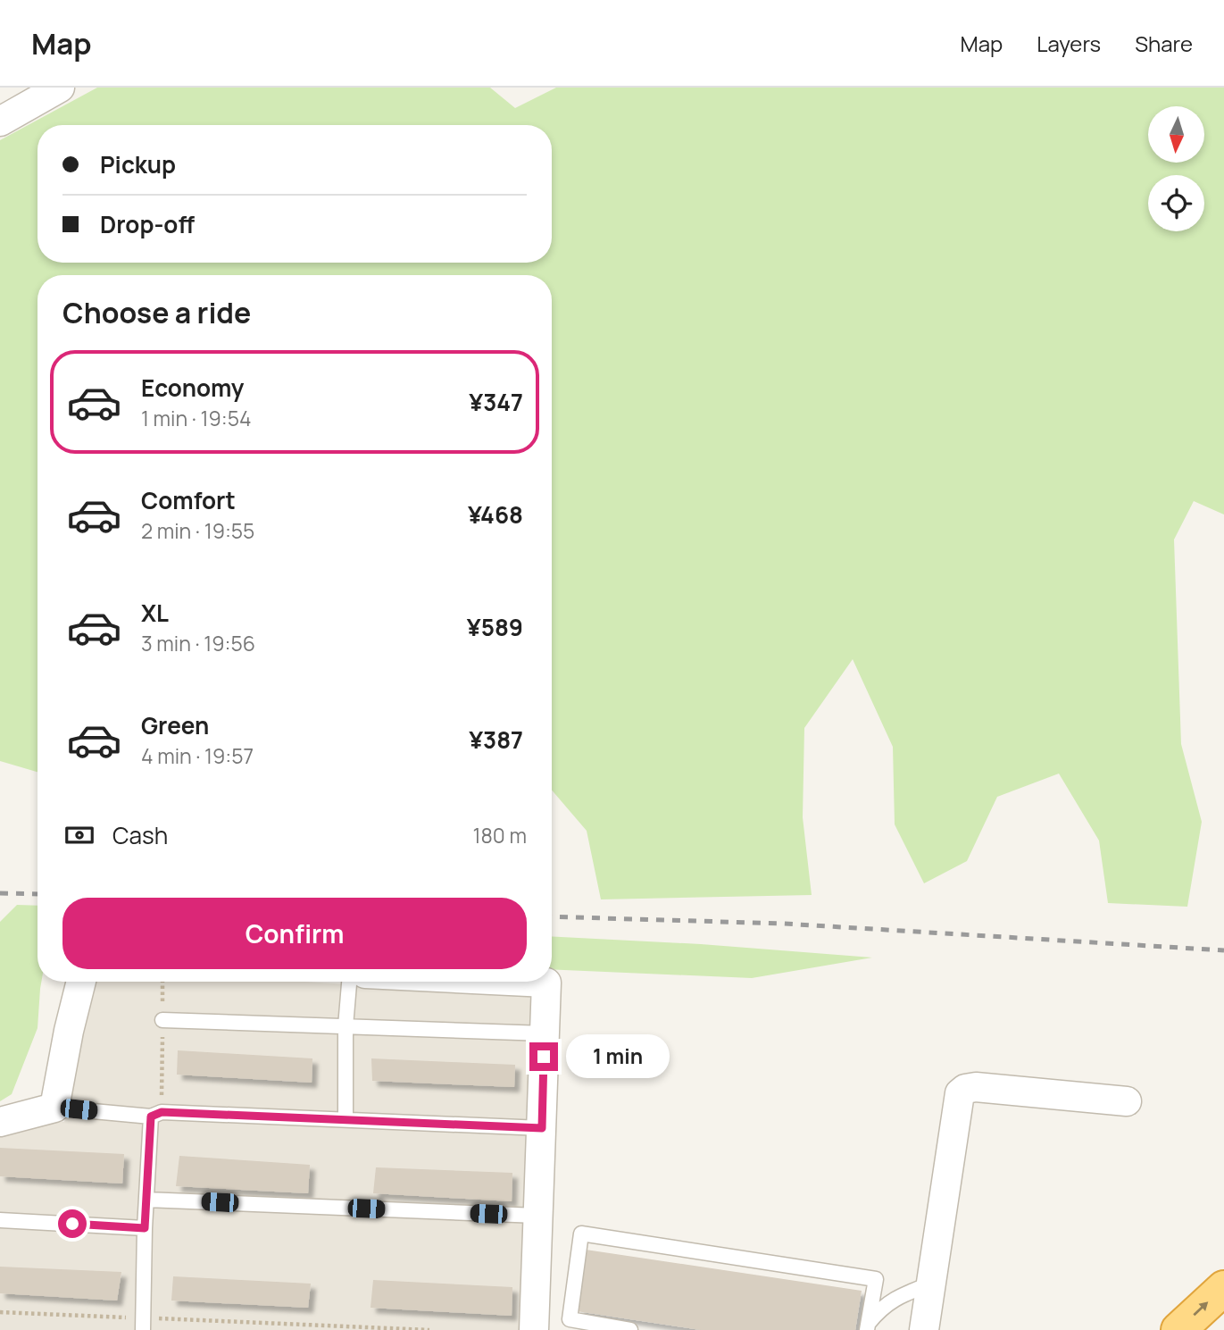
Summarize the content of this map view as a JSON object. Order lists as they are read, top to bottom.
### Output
{
  "north": "bottom",
  "page": {
    "header": "Map",
    "nav": ["Map", "Layers", "Share"],
    "banner": ["Pickup", "Drop-off"],
    "heading": "Choose a ride",
    "list": [
      {
        "name": "Economy",
        "note": "1 min · 19:54",
        "value": "¥347"
      },
      {
        "name": "Comfort",
        "note": "2 min · 19:55",
        "value": "¥468"
      },
      {
        "name": "XL",
        "note": "3 min · 19:56",
        "value": "¥589"
      },
      {
        "name": "Green",
        "note": "4 min · 19:57",
        "value": "¥387"
      }
    ],
    "pay": ["Cash", "180 m"],
    "buttons": "Confirm",
    "bubble": "1 min"
  }
}
